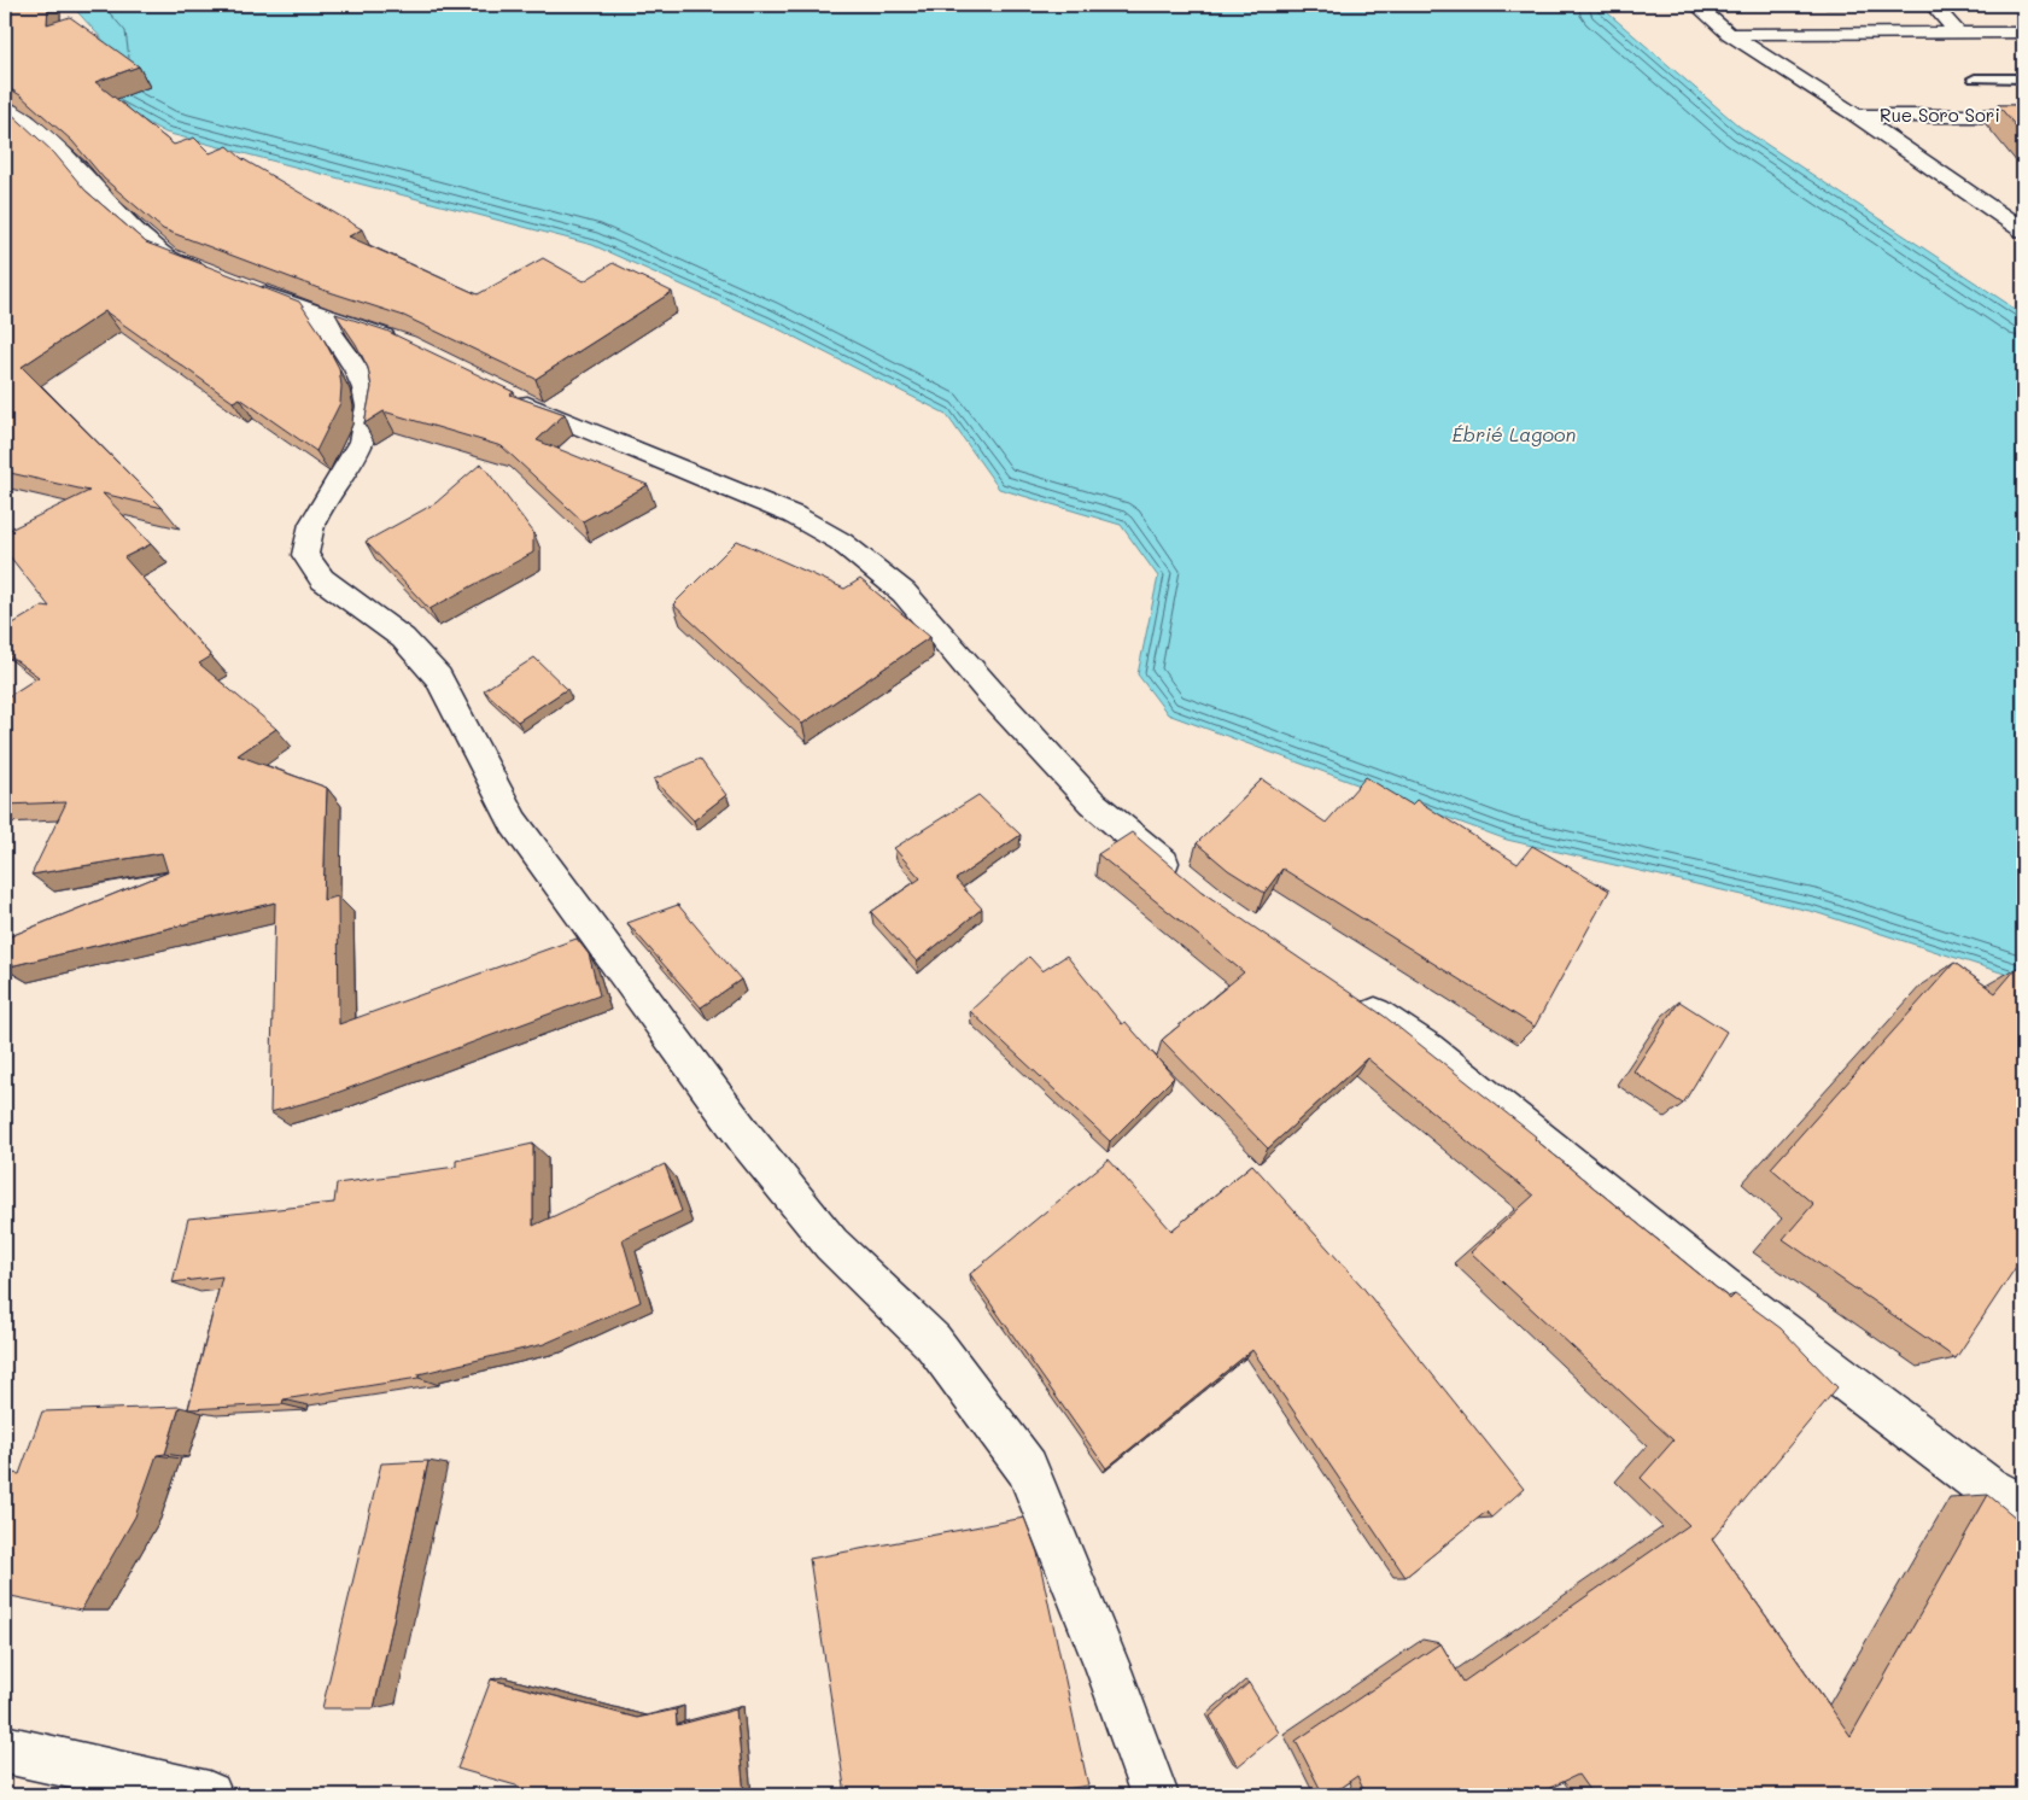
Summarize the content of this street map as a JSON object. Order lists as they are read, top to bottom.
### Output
{
  "streets": {
    "street": ["Rue Soro Sori"]
  },
  "water": ["Ébrié Lagoon"]
}
